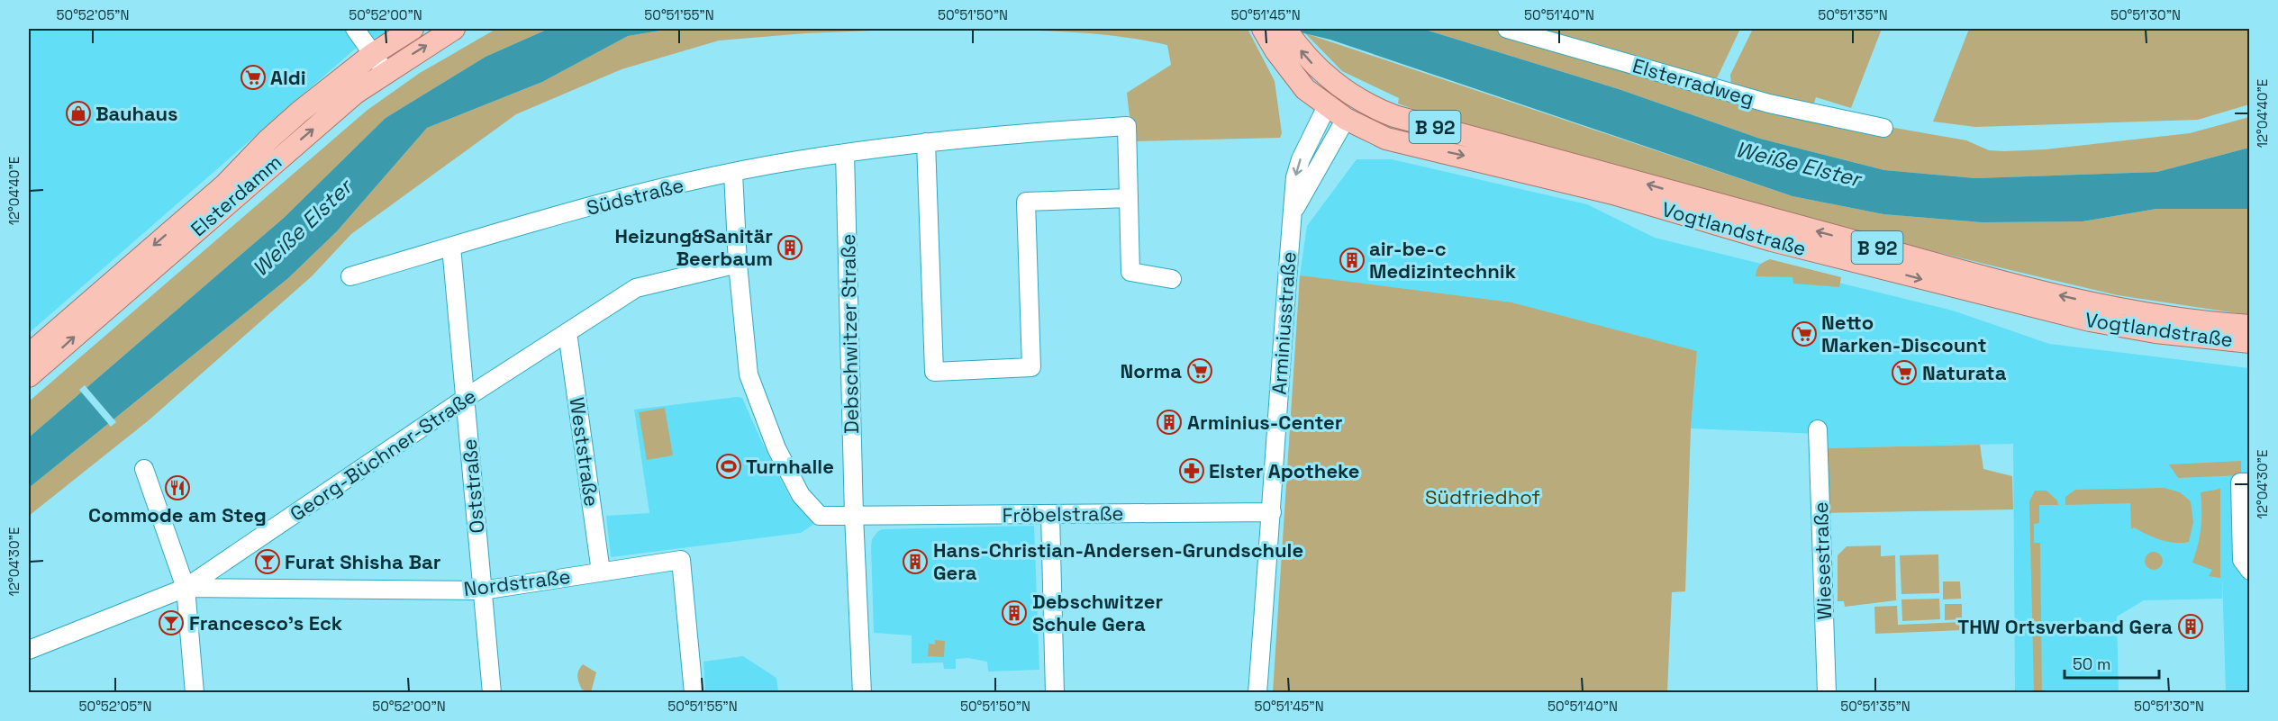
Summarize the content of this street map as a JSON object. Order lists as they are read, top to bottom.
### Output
{
  "streets": {
    "main road": ["B 92", "Elsterdamm", "Vogtlandstraße"],
    "street": [
      "Elsterradweg",
      "Südstraße",
      "Arminiusstraße",
      "Debschwitzer Straße",
      "Weststraße",
      "Georg-Büchner-Straße",
      "Oststraße",
      "Fröbelstraße",
      "Wiesestraße",
      "Nordstraße"
    ]
  },
  "crossings": [
    ["Südstraße", "Debschwitzer Straße"],
    ["Südstraße", "Oststraße"],
    ["Vogtlandstraße", "Arminiusstraße"],
    ["Arminiusstraße", "Fröbelstraße"],
    ["Debschwitzer Straße", "Fröbelstraße"],
    ["Weststraße", "Georg-Büchner-Straße"],
    ["Weststraße", "Nordstraße"],
    ["Georg-Büchner-Straße", "Oststraße"],
    ["Georg-Büchner-Straße", "Nordstraße"],
    ["Oststraße", "Nordstraße"]
  ],
  "water": ["Weiße Elster"],
  "parks": ["Südfriedhof"],
  "places": {
    "supermarket": [
      "Aldi",
      "Netto Marken-Discount",
      "Norma",
      "Naturata"
    ],
    "shop": ["Bauhaus"],
    "building": [
      "Heizung&Sanitär Beerbaum",
      "air-be-c Medizintechnik",
      "Arminius-Center",
      "Hans-Christian-Andersen-Grundschule Gera",
      "Debschwitzer Schule Gera",
      "THW Ortsverband Gera"
    ],
    "sports": ["Turnhalle"],
    "pharmacy": ["Elster Apotheke"],
    "restaurant": ["Commode am Steg"],
    "bar": ["Furat Shisha Bar", "Francesco's Eck"]
  },
  "scale_bar": "50 m",
  "coordinates": [
    "50°52'05\"N",
    "50°52'00\"N",
    "50°51'55\"N",
    "50°51'50\"N",
    "50°51'45\"N",
    "50°51'40\"N",
    "50°51'35\"N",
    "50°51'30\"N",
    "12°04'40\"E",
    "12°04'30\"E"
  ]
}
